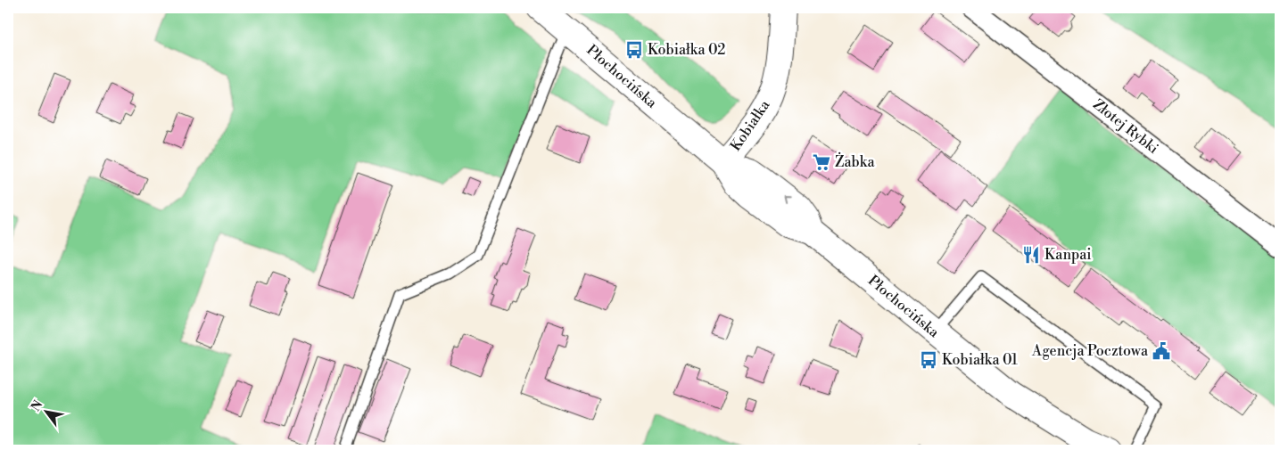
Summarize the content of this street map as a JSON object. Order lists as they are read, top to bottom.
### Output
{
  "streets": {
    "main road": ["Płochocińska", "Kobiałka"],
    "street": ["Złotej Rybki"]
  },
  "crossings": [
    ["Płochocińska", "Kobiałka"]
  ],
  "places": {
    "bus stop": ["Kobiałka 02", "Kobiałka 01"],
    "supermarket": ["Żabka"],
    "restaurant": ["Kanpai"],
    "public building": ["Agencja Pocztowa"]
  },
  "north": "top left"
}
